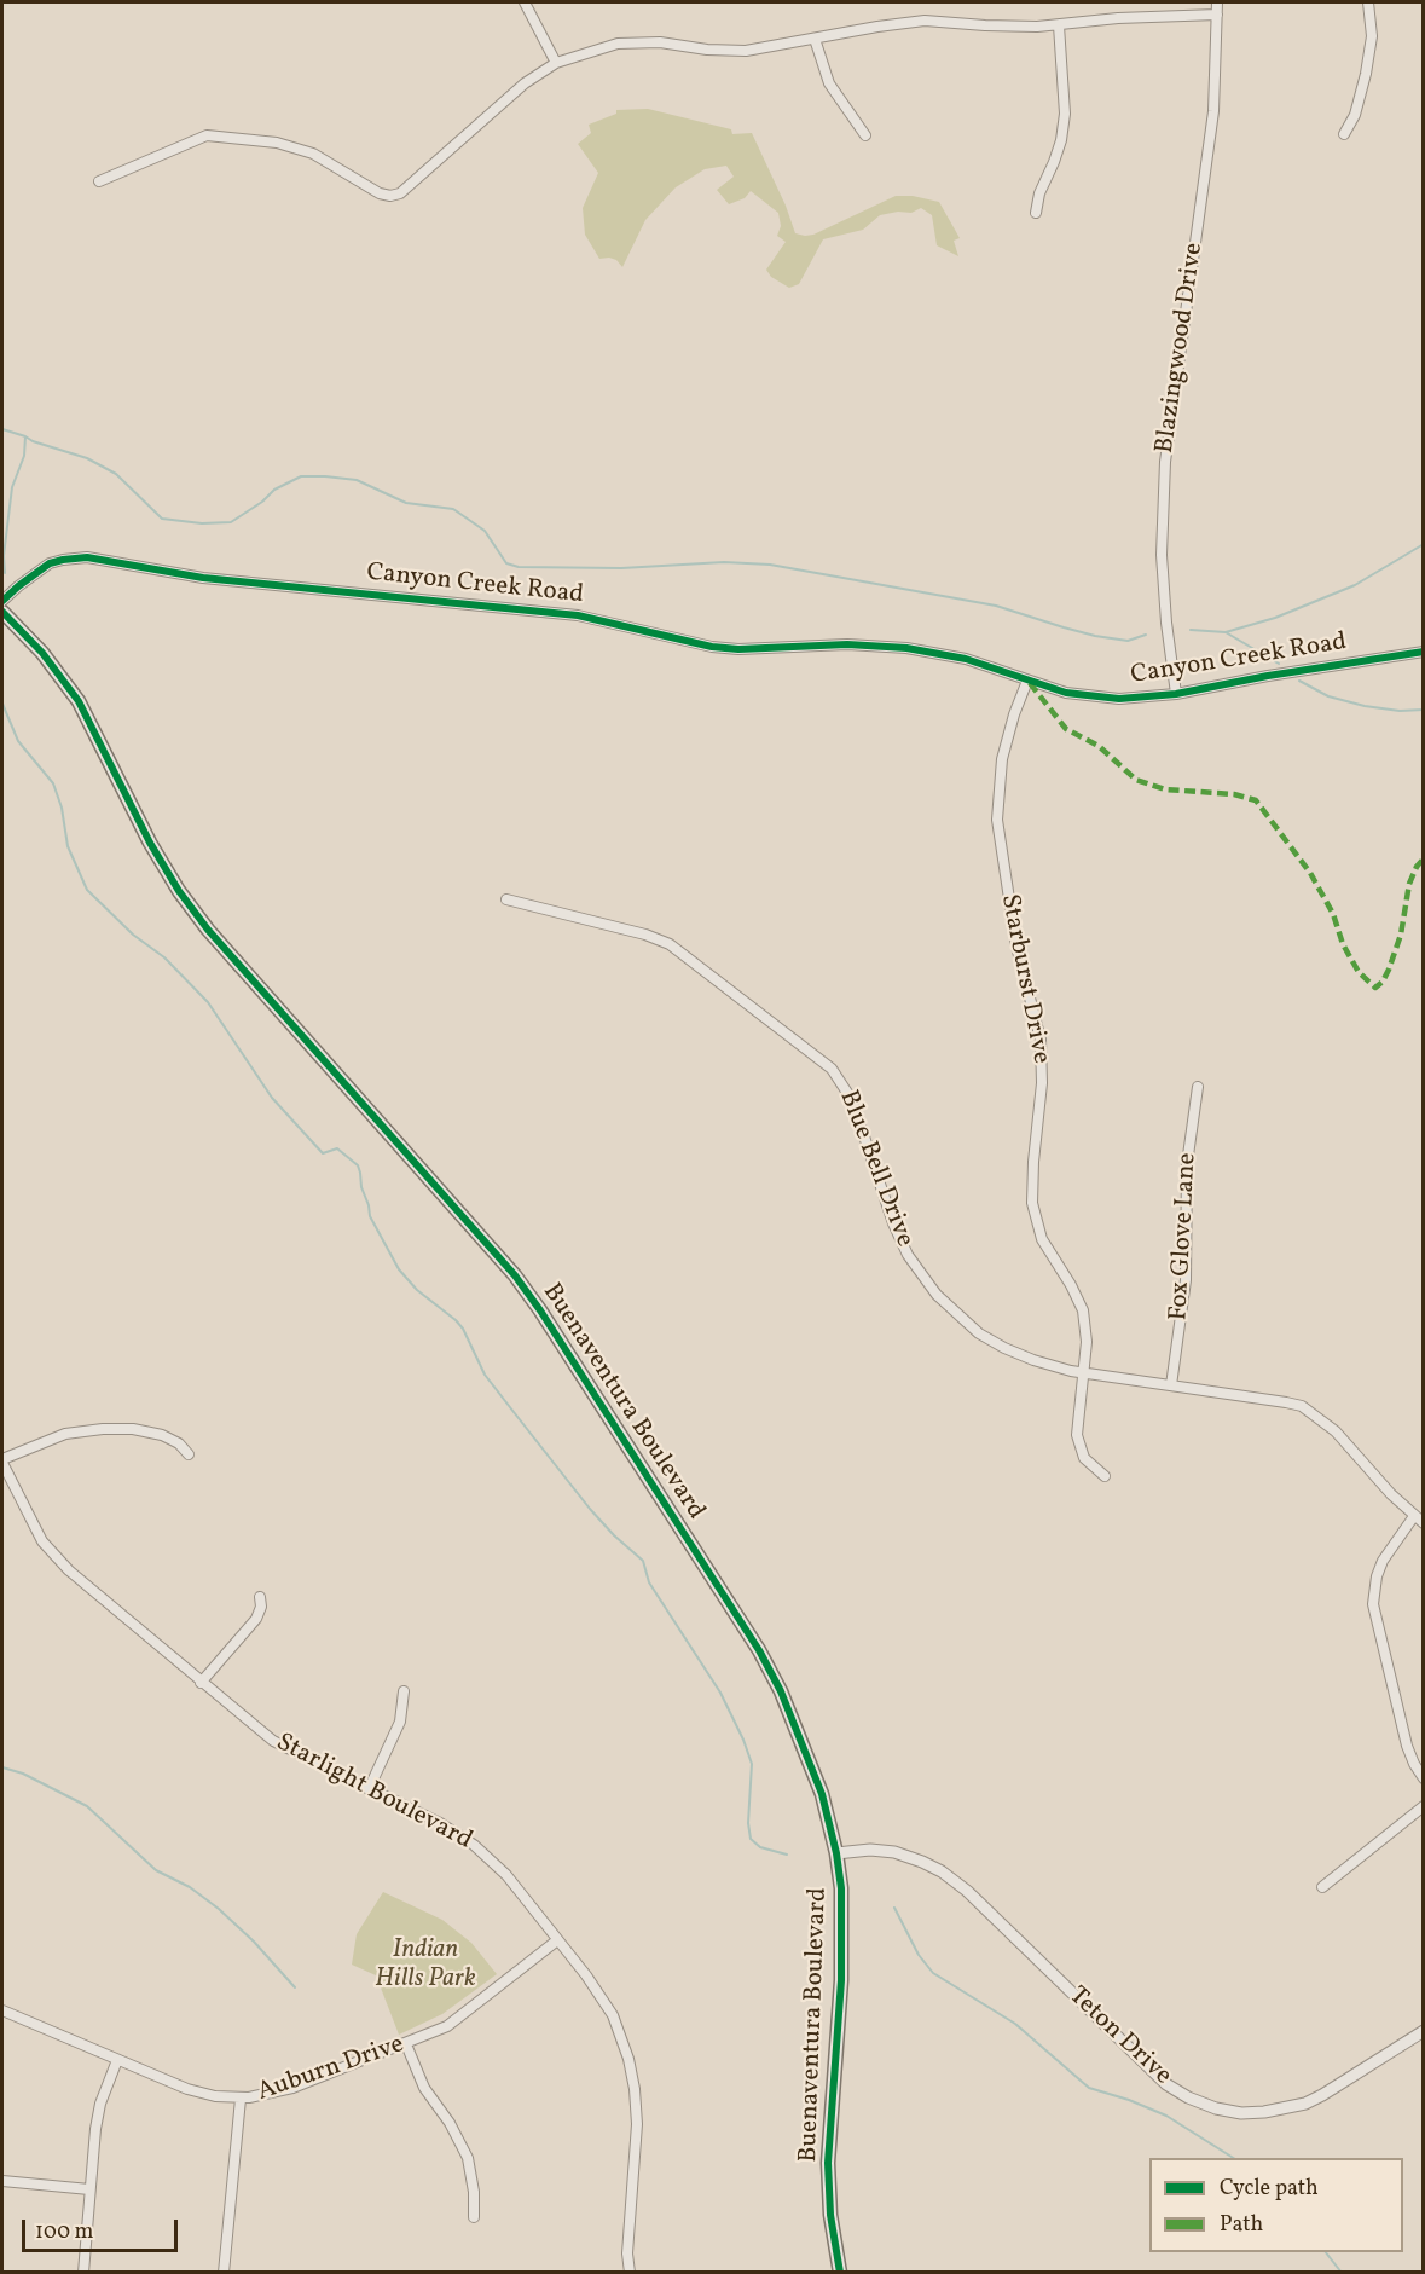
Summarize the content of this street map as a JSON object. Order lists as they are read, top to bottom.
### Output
{
  "streets": {
    "main road": ["Buenaventura Boulevard"],
    "street": [
      "Blazingwood Drive",
      "Canyon Creek Road",
      "Starburst Drive",
      "Blue Bell Drive",
      "Fox Glove Lane",
      "Starlight Boulevard",
      "Teton Drive",
      "Auburn Drive"
    ]
  },
  "crossings": [
    ["Blazingwood Drive", "Canyon Creek Road"],
    ["Canyon Creek Road", "Starburst Drive"],
    ["Starburst Drive", "Blue Bell Drive"],
    ["Blue Bell Drive", "Fox Glove Lane"],
    ["Buenaventura Boulevard", "Teton Drive"],
    ["Starlight Boulevard", "Auburn Drive"]
  ],
  "parks": ["Indian Hills Park"],
  "legend": ["Cycle path", "Path"],
  "scale_bar": "100 m"
}
